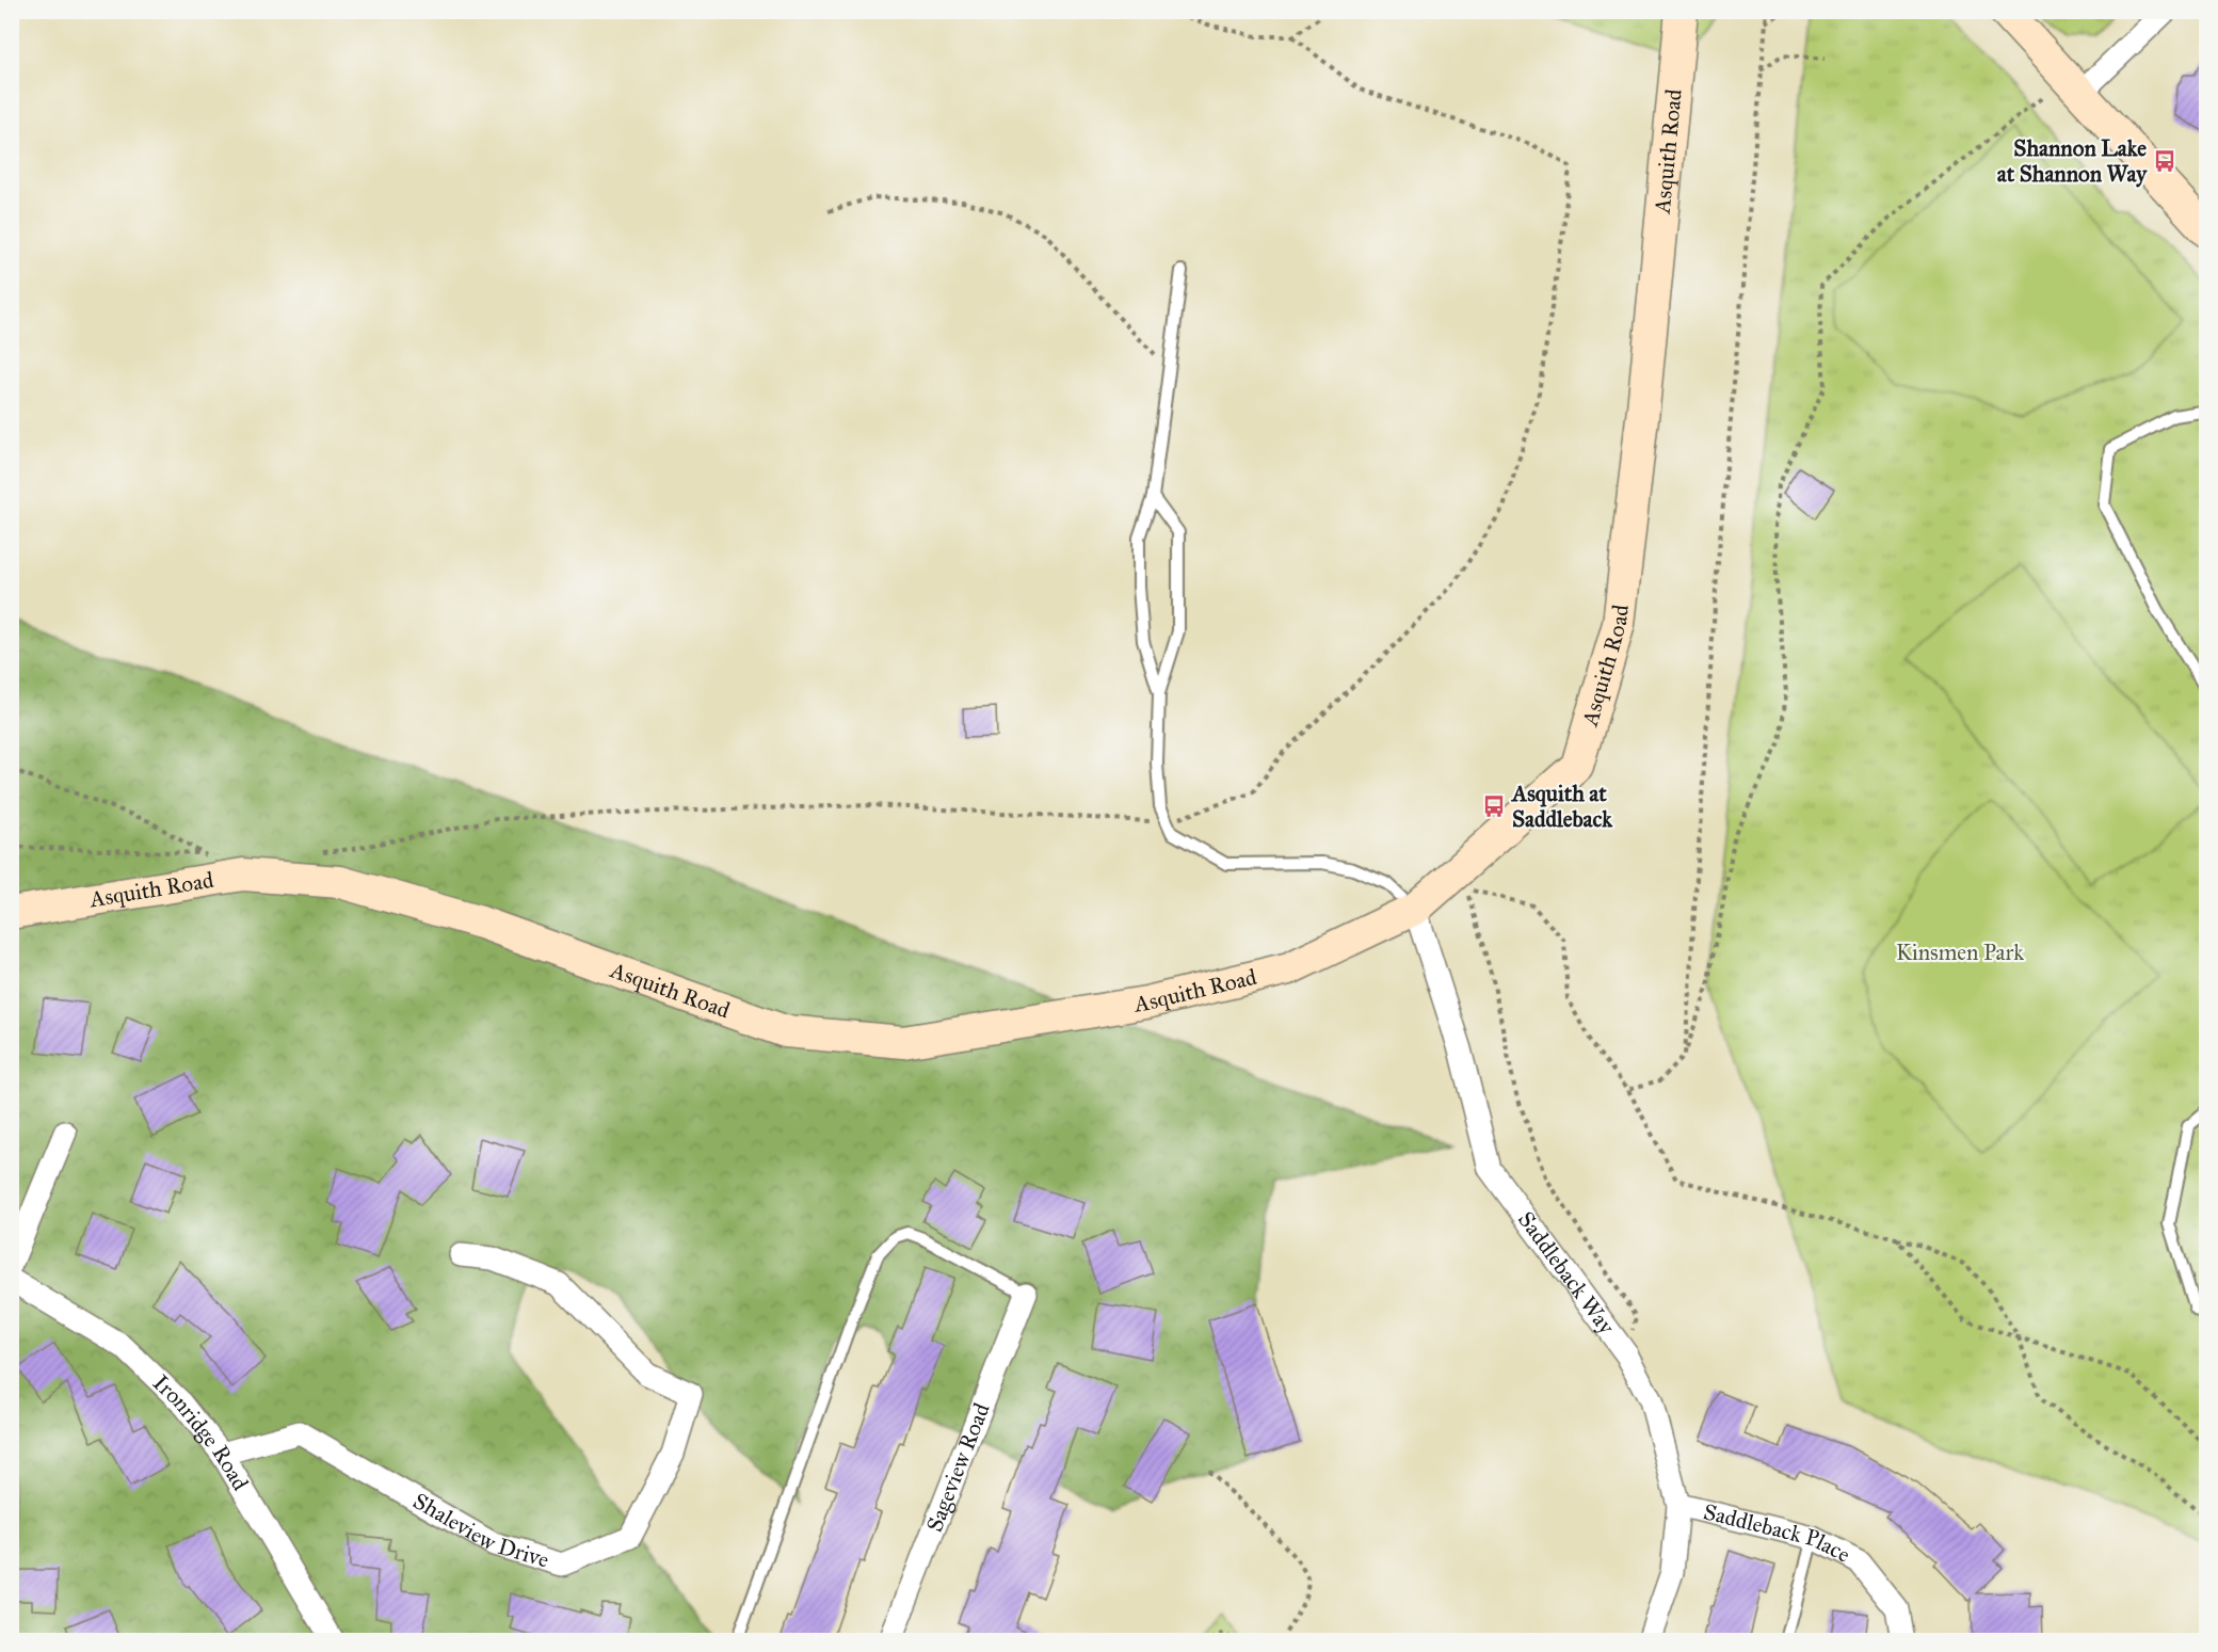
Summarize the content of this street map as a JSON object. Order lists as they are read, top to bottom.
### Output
{
  "streets": {
    "street": [
      "Asquith Road",
      "Saddleback Way",
      "Ironridge Road",
      "Sageview Road",
      "Shaleview Drive",
      "Saddleback Place"
    ]
  },
  "crossings": [
    ["Asquith Road", "Saddleback Way"],
    ["Saddleback Way", "Saddleback Place"],
    ["Ironridge Road", "Shaleview Drive"]
  ],
  "parks": ["Kinsmen Park"],
  "places": {
    "bus stop": ["Shannon Lake at Shannon Way", "Asquith at Saddleback"]
  }
}
